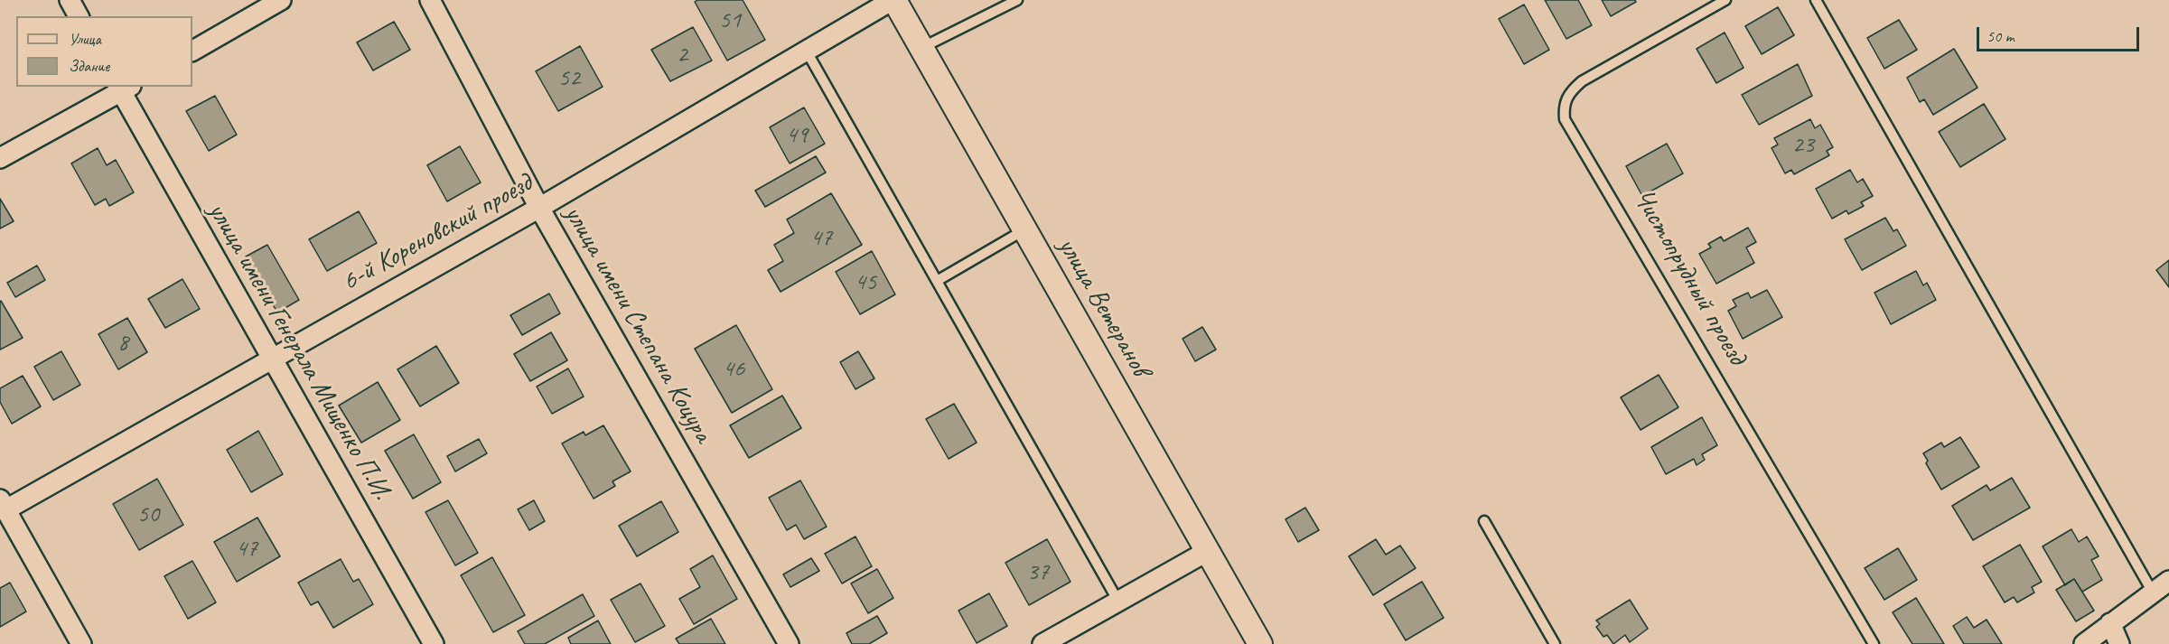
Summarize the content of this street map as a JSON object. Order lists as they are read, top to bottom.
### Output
{
  "streets": {
    "street": [
      "6-й Кореновский проезд",
      "улица Ветеранов",
      "улица имени Степана Коцура",
      "улица имени Генерала Мищенко П.И."
    ],
    "lane": ["Чистопрудный проезд"]
  },
  "crossings": [
    ["6-й Кореновский проезд", "улица Ветеранов"],
    ["6-й Кореновский проезд", "улица имени Степана Коцура"],
    ["6-й Кореновский проезд", "улица имени Генерала Мищенко П.И."]
  ],
  "house_numbers": [
    "51",
    "2",
    "52",
    "49",
    "23",
    "47",
    "45",
    "8",
    "46",
    "50",
    "47",
    "37"
  ],
  "legend": ["Улица", "Здание"],
  "scale_bar": "50 m"
}
